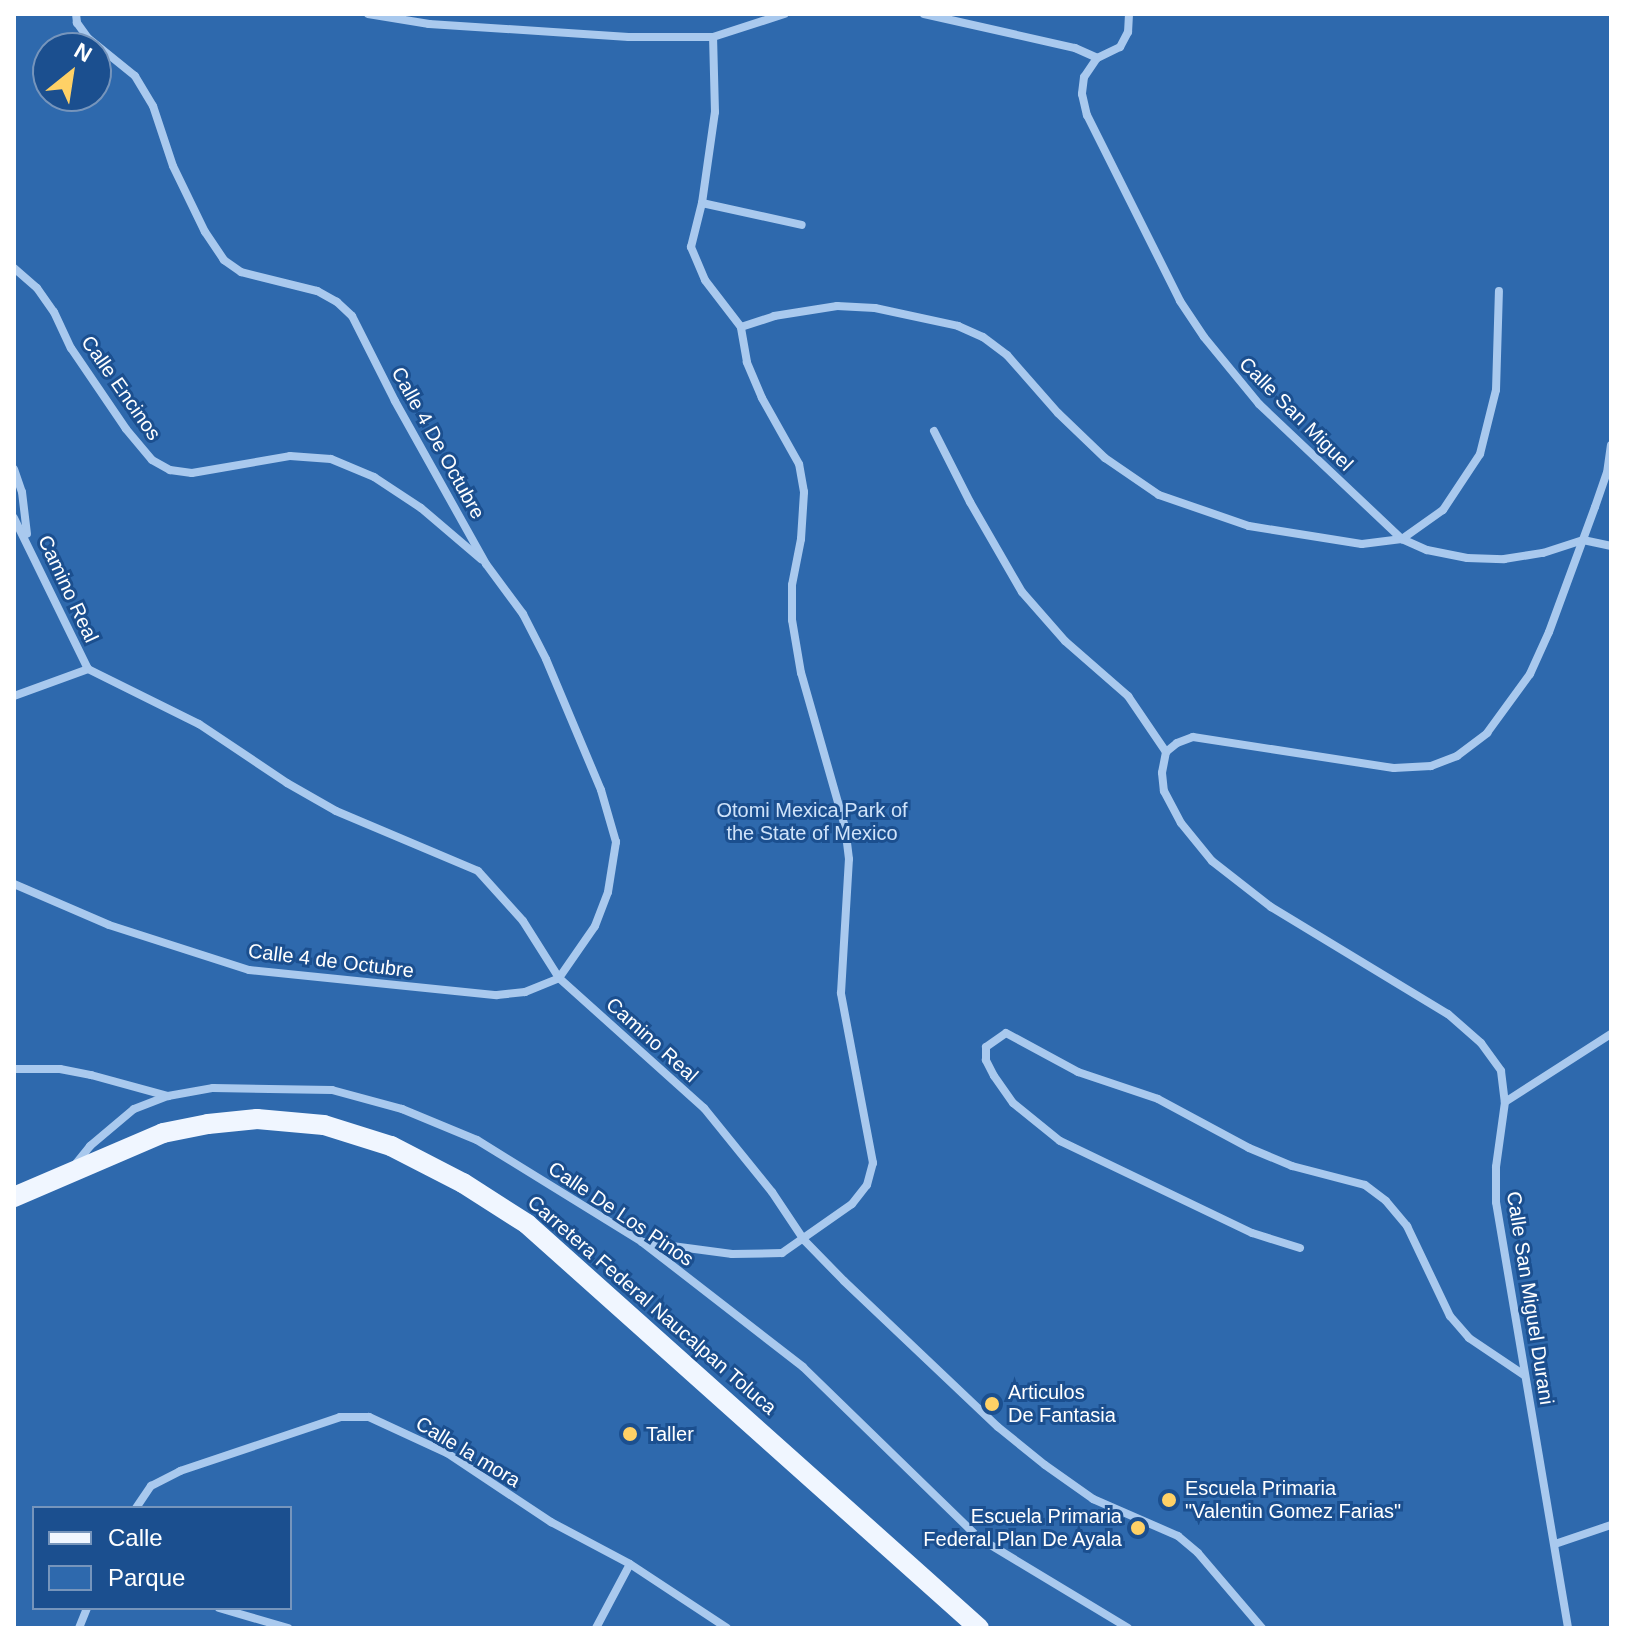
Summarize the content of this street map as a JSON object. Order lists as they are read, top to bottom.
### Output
{
  "streets": {
    "main road": ["Carretera Federal Naucalpan Toluca"],
    "street": [
      "Calle Encinos",
      "Calle San Miguel",
      "Calle 4 De Octubre",
      "Camino Real",
      "Calle 4 de Octubre",
      "Calle De Los Pinos",
      "Calle San Miguel Durani",
      "Calle la mora"
    ]
  },
  "crossings": [
    ["Calle Encinos", "Calle 4 De Octubre"],
    ["Calle 4 De Octubre", "Camino Real"],
    ["Calle 4 De Octubre", "Calle 4 de Octubre"],
    ["Camino Real", "Calle 4 de Octubre"],
    ["Calle De Los Pinos", "Carretera Federal Naucalpan Toluca"]
  ],
  "parks": ["Otomi Mexica Park of the State of Mexico"],
  "places": [
    "Articulos De Fantasia",
    "Taller",
    "Escuela Primaria \"Valentin Gomez Farias\"",
    "Escuela Primaria Federal Plan De Ayala"
  ],
  "legend": ["Calle", "Parque"],
  "north": "top right"
}
